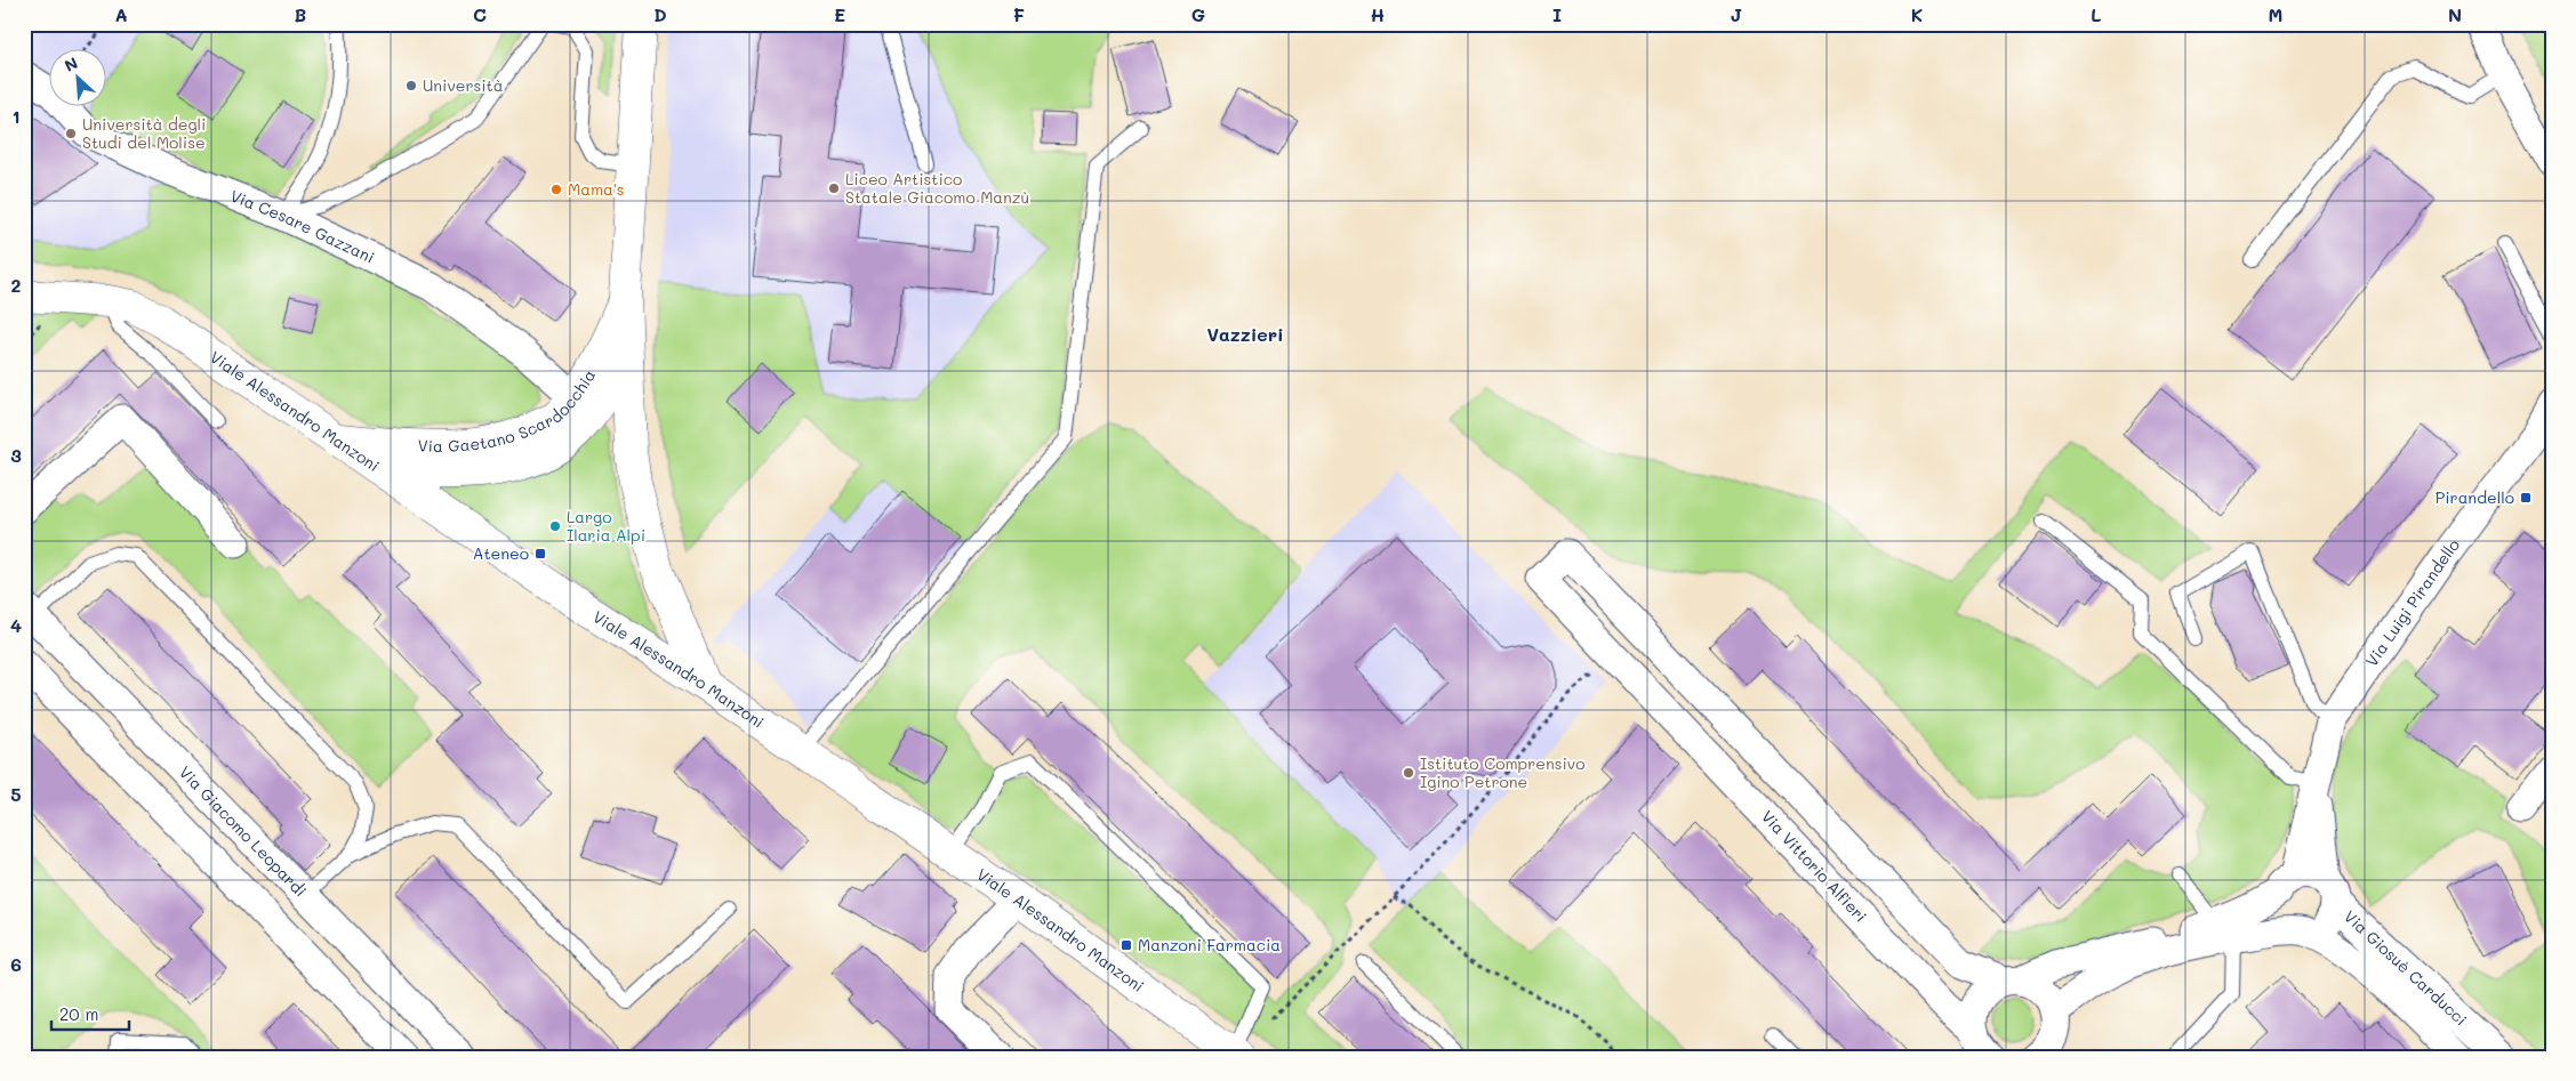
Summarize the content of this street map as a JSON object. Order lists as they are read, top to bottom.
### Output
{
  "streets": {
    "street": [
      "Via Cesare Gazzani",
      "Via Gaetano Scardocchia",
      "Viale Alessandro Manzoni",
      "Via Luigi Pirandello",
      "Via Giacomo Leopardi",
      "Via Vittorio Alfieri",
      "Via Giosuè Carducci"
    ]
  },
  "crossings": [
    ["Via Cesare Gazzani", "Via Gaetano Scardocchia"],
    ["Via Gaetano Scardocchia", "Viale Alessandro Manzoni"],
    ["Via Luigi Pirandello", "Via Giosuè Carducci"]
  ],
  "districts": ["Vazzieri"],
  "places": {
    "other": [
      "Università",
      "Università degli Studi del Molise",
      "Liceo Artistico Statale Giacomo Manzù",
      "Mama's",
      "Largo Ilaria Alpi",
      "Istituto Comprensivo Igino Petrone"
    ],
    "transit": ["Pirandello", "Ateneo", "Manzoni Farmacia"]
  },
  "scale_bar": "20 m",
  "north": "top left",
  "grid": {
    "columns": [
      "A",
      "B",
      "C",
      "D",
      "E",
      "F",
      "G",
      "H",
      "I",
      "J",
      "K",
      "L",
      "M",
      "N"
    ],
    "rows": [
      "1",
      "2",
      "3",
      "4",
      "5",
      "6"
    ]
  }
}
